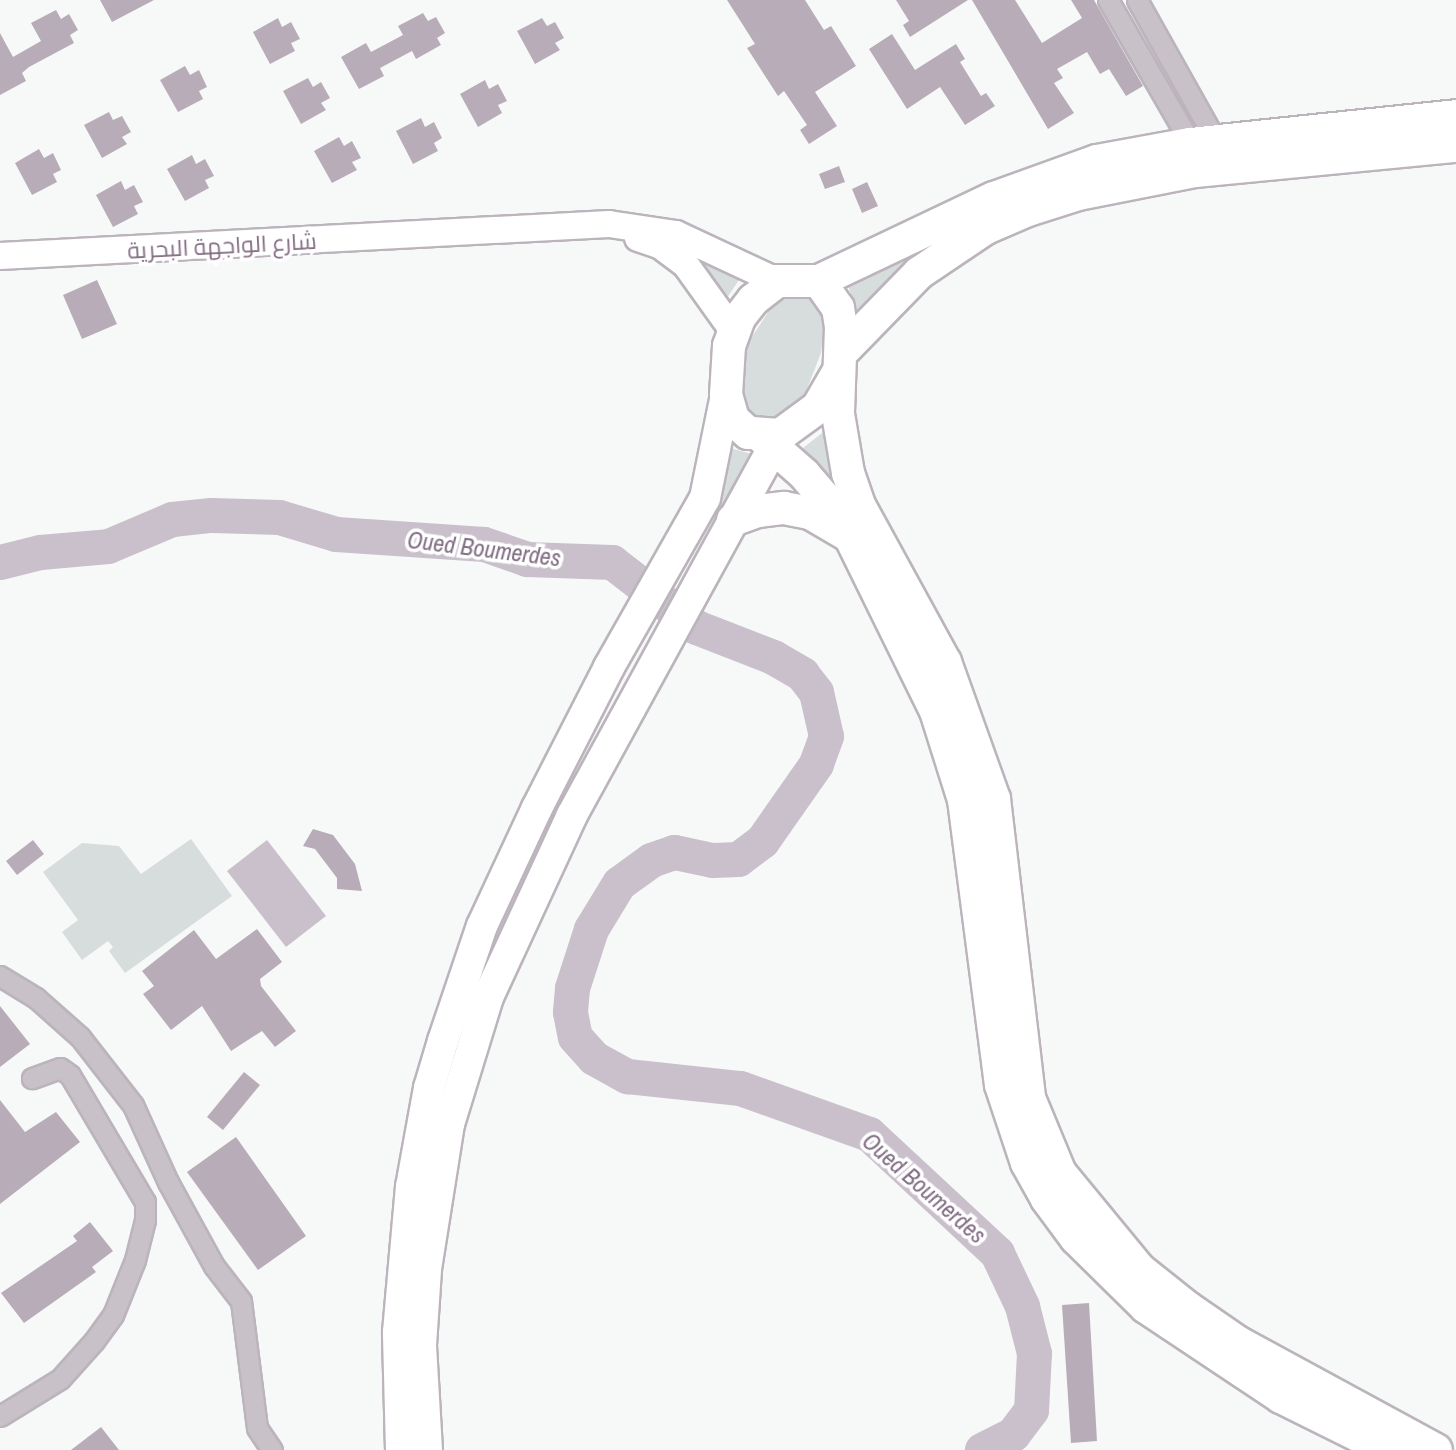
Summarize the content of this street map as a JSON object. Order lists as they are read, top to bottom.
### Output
{
  "streets": {
    "main road": ["شارع الواجهة البحرية"]
  },
  "water": ["Oued Boumerdes"]
}
